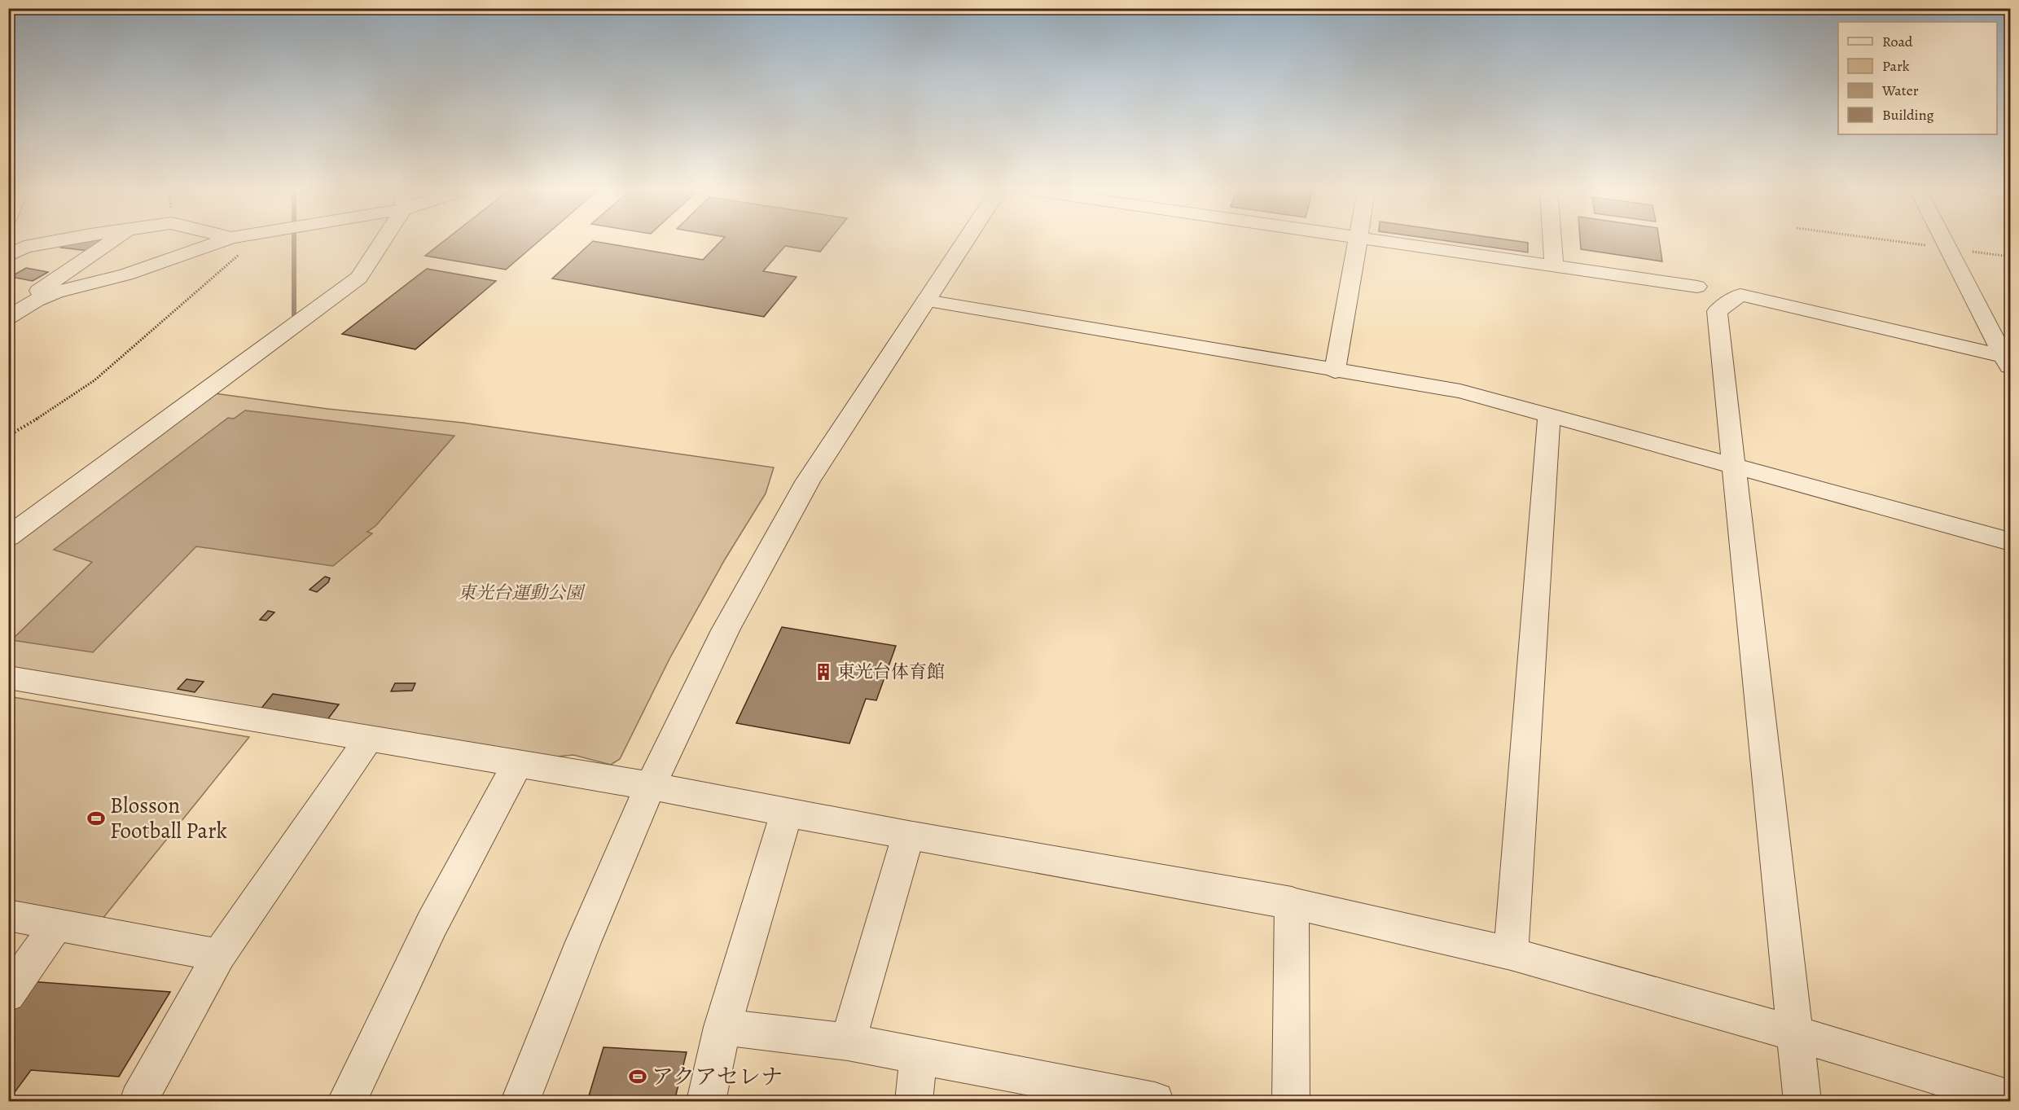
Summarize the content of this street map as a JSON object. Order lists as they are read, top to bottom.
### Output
{
  "parks": ["東光台運動公園"],
  "places": {
    "building": ["東光台体育館"],
    "sports": ["Blosson Football Park", "アクアセレナ"]
  },
  "legend": [
    "Road",
    "Park",
    "Water",
    "Building"
  ]
}
